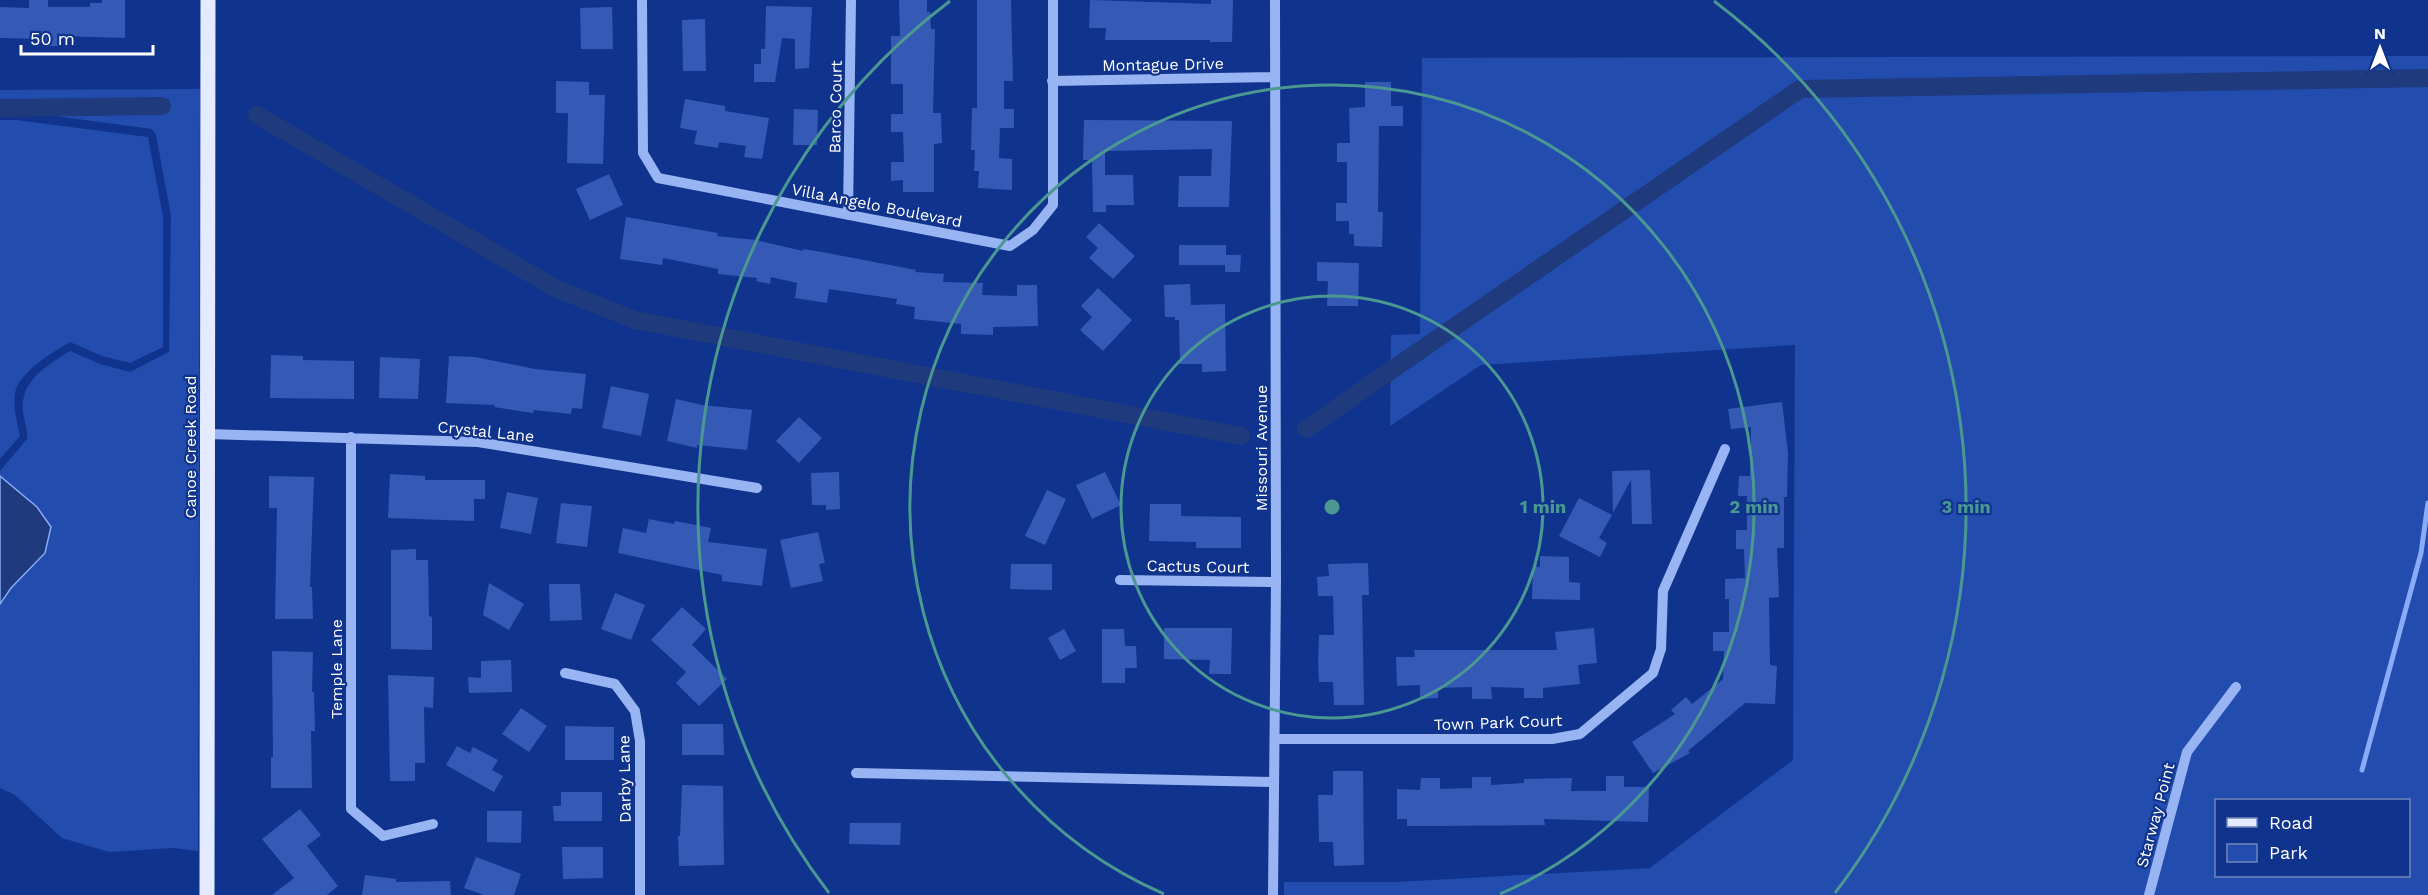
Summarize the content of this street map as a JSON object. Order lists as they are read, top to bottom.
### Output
{
  "streets": {
    "main road": ["Canoe Creek Road"],
    "street": [
      "Montague Drive",
      "Barco Court",
      "Villa Angelo Boulevard",
      "Crystal Lane",
      "Missouri Avenue",
      "Cactus Court",
      "Temple Lane",
      "Town Park Court",
      "Darby Lane",
      "Starway Point"
    ]
  },
  "crossings": [
    ["Montague Drive", "Villa Angelo Boulevard"],
    ["Montague Drive", "Missouri Avenue"],
    ["Barco Court", "Villa Angelo Boulevard"],
    ["Crystal Lane", "Canoe Creek Road"],
    ["Crystal Lane", "Temple Lane"],
    ["Missouri Avenue", "Cactus Court"],
    ["Missouri Avenue", "Town Park Court"]
  ],
  "legend": ["Road", "Park"],
  "scale_bar": "50 m",
  "north": "top",
  "rings": ["1 min", "2 min", "3 min"]
}
